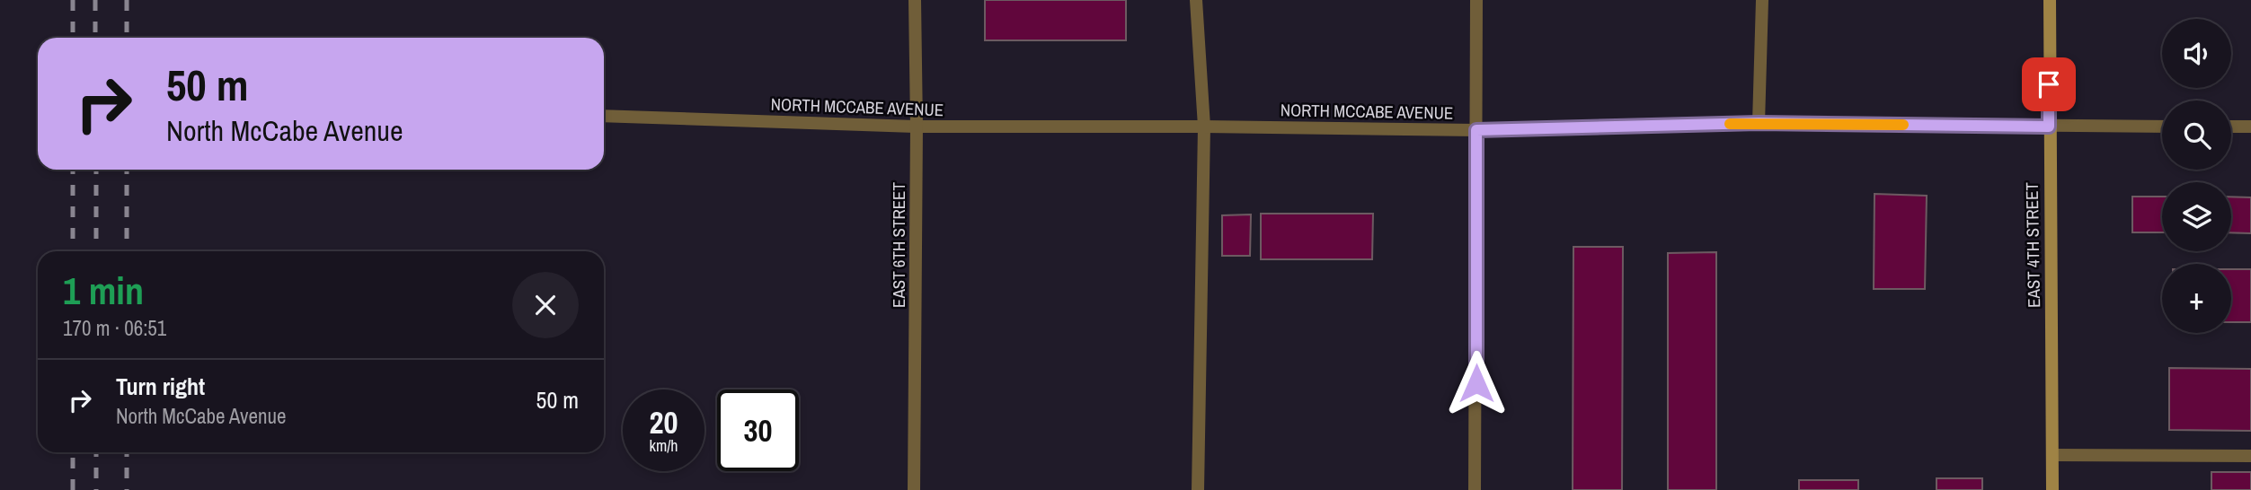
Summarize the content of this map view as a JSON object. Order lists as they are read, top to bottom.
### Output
{
  "streets": {
    "main road": ["EAST 4TH STREET"],
    "street": ["NORTH MCCABE AVENUE", "EAST 6TH STREET"]
  },
  "crossings": [
    ["NORTH MCCABE AVENUE", "EAST 6TH STREET"],
    ["NORTH MCCABE AVENUE", "EAST 4TH STREET"]
  ],
  "page": {
    "map_buttons": "+",
    "turn": ["50 m", "North McCabe Avenue"],
    "heading": ["1 min", "170 m · 06:51"],
    "list": [
      {
        "name": "Turn right",
        "note": "North McCabe Avenue",
        "value": "50 m"
      }
    ],
    "speed": "20 km/h",
    "limit": "30"
  }
}
